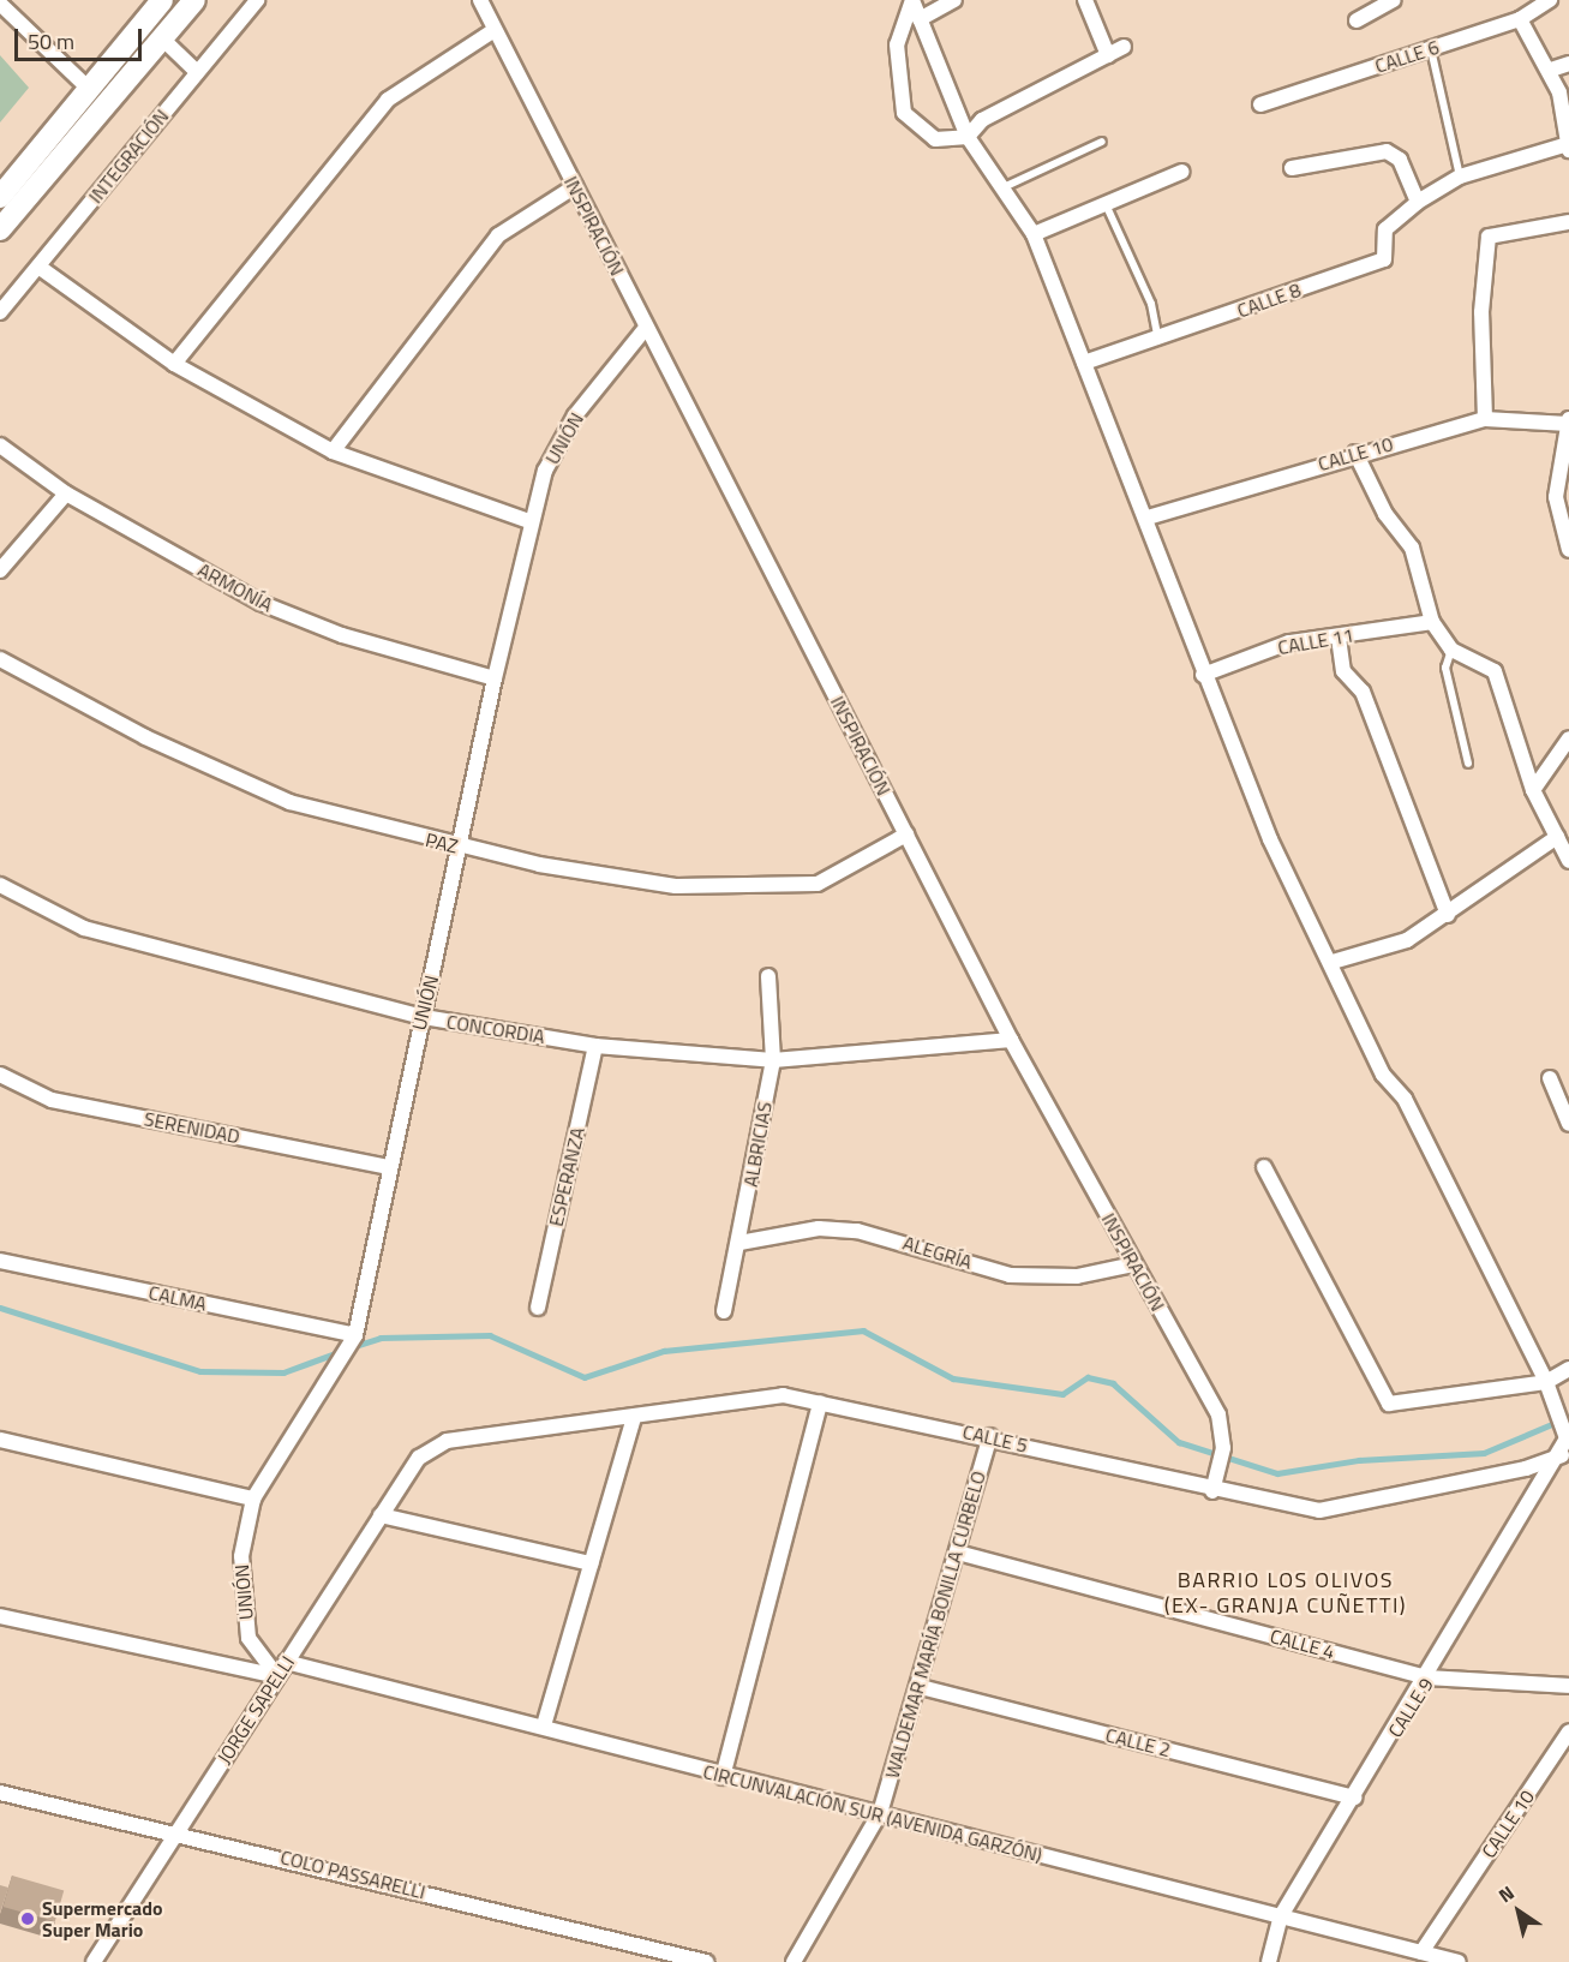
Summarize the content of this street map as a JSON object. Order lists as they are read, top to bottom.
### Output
{
  "streets": {
    "street": [
      "CALLE 6",
      "INTEGRACIÓN",
      "INSPIRACIÓN",
      "CALLE 8",
      "UNIÓN",
      "CALLE 10",
      "ARMONÍA",
      "CALLE 11",
      "PAZ",
      "CONCORDIA",
      "SERENIDAD",
      "ALBRICIAS",
      "ESPERANZA",
      "ALEGRÍA",
      "CALMA",
      "CALLE 5",
      "WALDEMAR MARÍA BONILLA CURBELO",
      "CALLE 4",
      "CALLE 9",
      "JORGE SAPELLI",
      "CALLE 2",
      "CIRCUNVALACIÓN SUR (AVENIDA GARZÓN)",
      "COLO PASSARELLI"
    ]
  },
  "crossings": [
    ["INSPIRACIÓN", "UNIÓN"],
    ["INSPIRACIÓN", "PAZ"],
    ["INSPIRACIÓN", "CONCORDIA"],
    ["INSPIRACIÓN", "ALEGRÍA"],
    ["INSPIRACIÓN", "CALLE 5"],
    ["UNIÓN", "ARMONÍA"],
    ["UNIÓN", "PAZ"],
    ["UNIÓN", "CONCORDIA"],
    ["UNIÓN", "SERENIDAD"],
    ["UNIÓN", "CALMA"],
    ["UNIÓN", "JORGE SAPELLI"],
    ["CALLE 10", "CIRCUNVALACIÓN SUR (AVENIDA GARZÓN)"],
    ["CONCORDIA", "ALBRICIAS"],
    ["CONCORDIA", "ESPERANZA"],
    ["ALBRICIAS", "ALEGRÍA"],
    ["CALLE 5", "WALDEMAR MARÍA BONILLA CURBELO"],
    ["CALLE 5", "CALLE 9"],
    ["CALLE 5", "JORGE SAPELLI"],
    ["WALDEMAR MARÍA BONILLA CURBELO", "CALLE 4"],
    ["WALDEMAR MARÍA BONILLA CURBELO", "CALLE 2"],
    ["WALDEMAR MARÍA BONILLA CURBELO", "CIRCUNVALACIÓN SUR (AVENIDA GARZÓN)"],
    ["CALLE 4", "CALLE 9"],
    ["CALLE 9", "CALLE 2"],
    ["CALLE 9", "CIRCUNVALACIÓN SUR (AVENIDA GARZÓN)"],
    ["JORGE SAPELLI", "CIRCUNVALACIÓN SUR (AVENIDA GARZÓN)"],
    ["JORGE SAPELLI", "COLO PASSARELLI"]
  ],
  "districts": ["BARRIO LOS OLIVOS (EX- GRANJA CUÑETTI)"],
  "places": ["Supermercado Super Mario"],
  "scale_bar": "50 m",
  "north": "top left"
}
